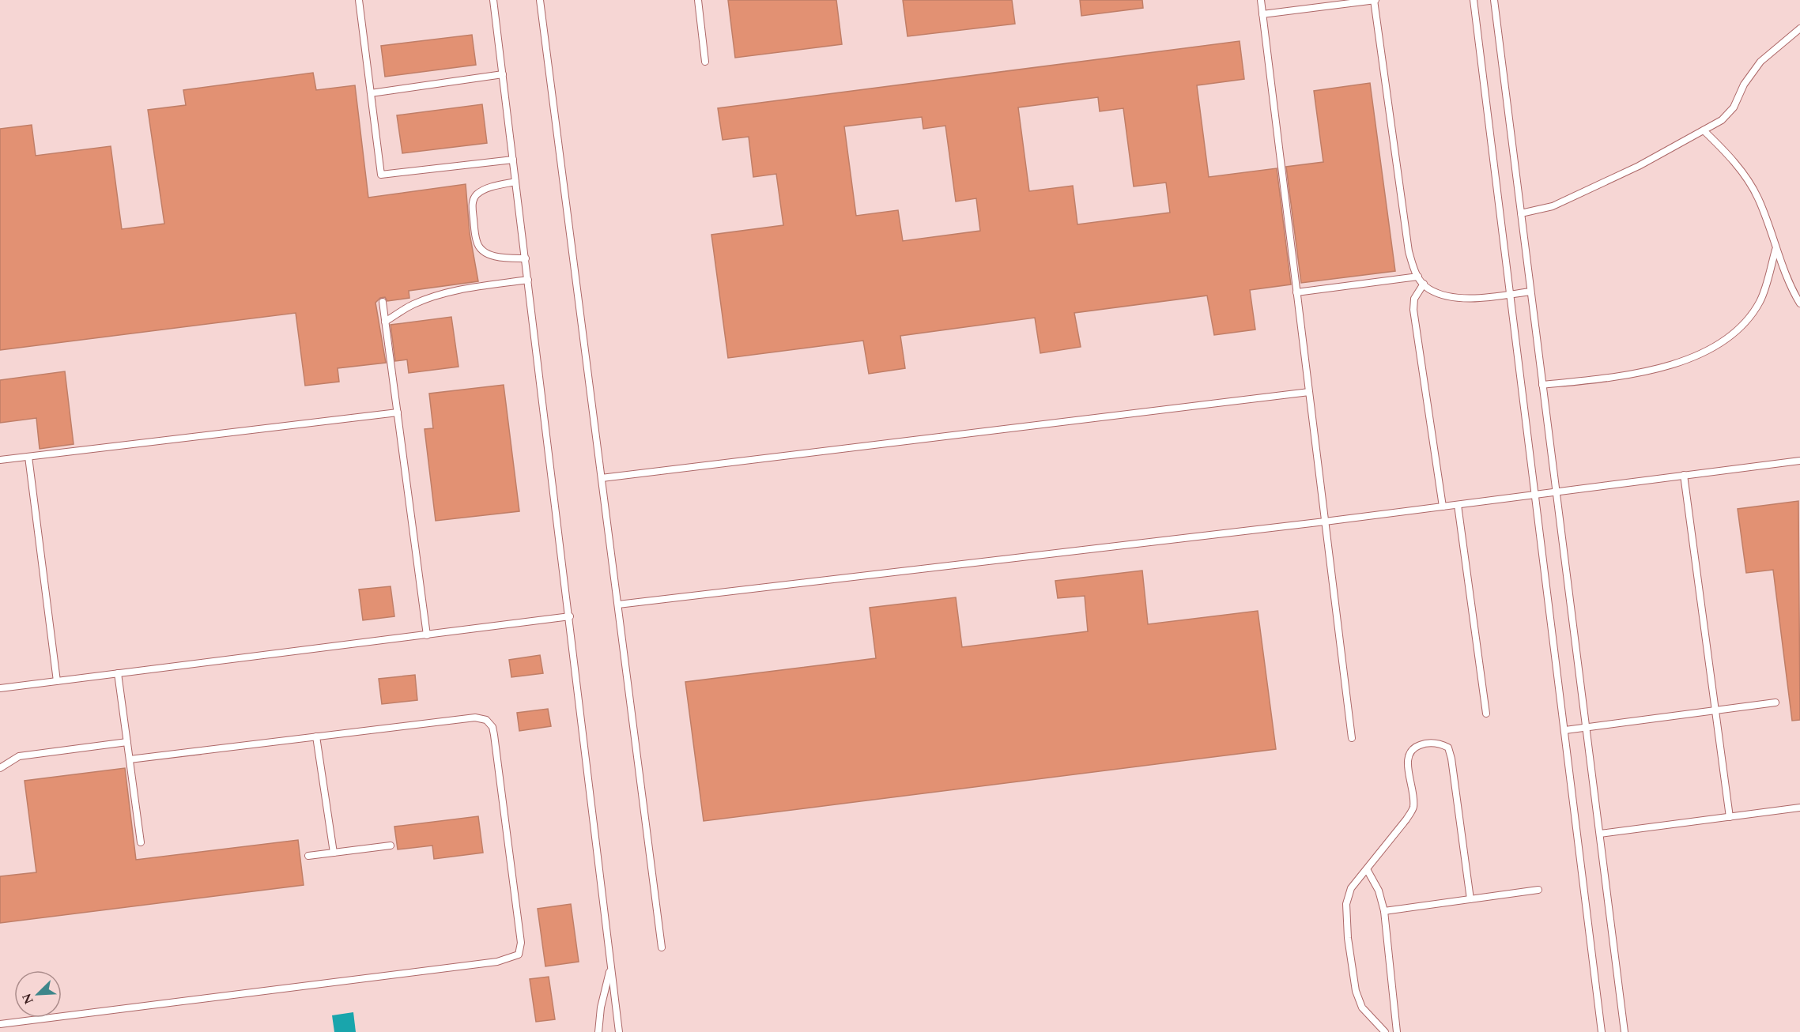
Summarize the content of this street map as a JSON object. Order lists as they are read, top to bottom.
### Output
{
  "north": "bottom left"
}
